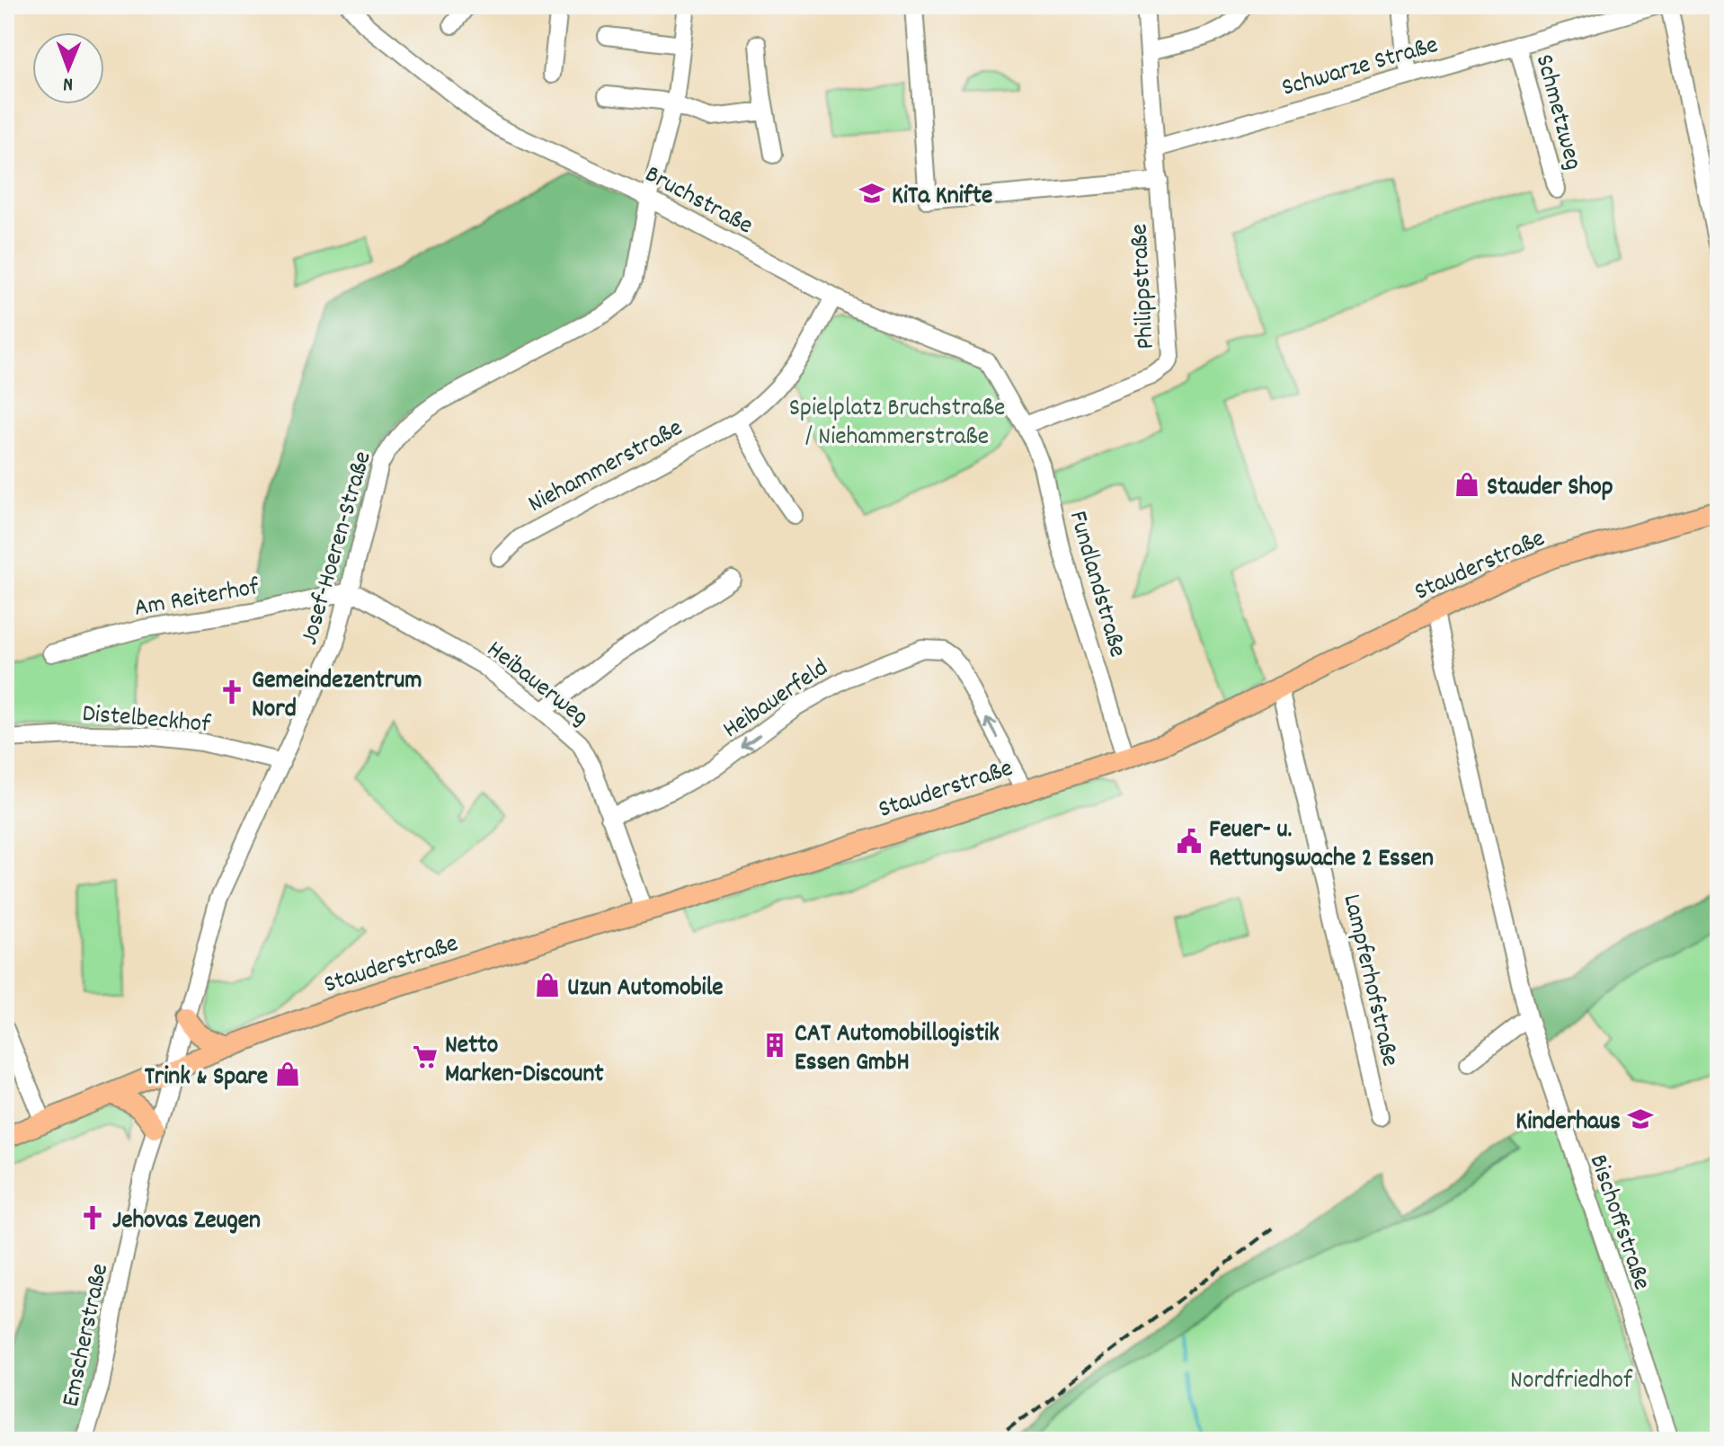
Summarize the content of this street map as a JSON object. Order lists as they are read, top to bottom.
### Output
{
  "streets": {
    "main road": ["Stauderstraße"],
    "street": [
      "Schwarze Straße",
      "Schmetzweg",
      "Bruchstraße",
      "Philippstraße",
      "Niehammerstraße",
      "Josef-Hoeren-Straße",
      "Fundlandstraße",
      "Am Reiterhof",
      "Heibauerweg",
      "Heibauerfeld",
      "Distelbeckhof",
      "Lampferhofstraße",
      "Bischoffstraße",
      "Emscherstraße"
    ]
  },
  "crossings": [
    ["Schwarze Straße", "Schmetzweg"],
    ["Schwarze Straße", "Philippstraße"],
    ["Bruchstraße", "Philippstraße"],
    ["Bruchstraße", "Niehammerstraße"],
    ["Bruchstraße", "Josef-Hoeren-Straße"],
    ["Bruchstraße", "Fundlandstraße"],
    ["Philippstraße", "Fundlandstraße"],
    ["Josef-Hoeren-Straße", "Stauderstraße"],
    ["Josef-Hoeren-Straße", "Am Reiterhof"],
    ["Josef-Hoeren-Straße", "Heibauerweg"],
    ["Josef-Hoeren-Straße", "Distelbeckhof"],
    ["Josef-Hoeren-Straße", "Emscherstraße"],
    ["Stauderstraße", "Fundlandstraße"],
    ["Stauderstraße", "Heibauerweg"],
    ["Stauderstraße", "Heibauerfeld"],
    ["Stauderstraße", "Lampferhofstraße"],
    ["Stauderstraße", "Bischoffstraße"],
    ["Stauderstraße", "Emscherstraße"],
    ["Am Reiterhof", "Heibauerweg"],
    ["Heibauerweg", "Heibauerfeld"]
  ],
  "parks": ["Spielplatz Bruchstraße / Niehammerstraße", "Nordfriedhof"],
  "places": {
    "school or university": ["KiTa Knifte", "Kinderhaus"],
    "shop": ["Stauder Shop", "Uzun Automobile", "Trink & Spare"],
    "church": ["Gemeindezentrum Nord", "Jehovas Zeugen"],
    "public building": ["Feuer- u. Rettungswache 2 Essen"],
    "building": ["CAT Automobillogistik Essen GmbH"],
    "supermarket": ["Netto Marken-Discount"]
  },
  "north": "bottom"
}
